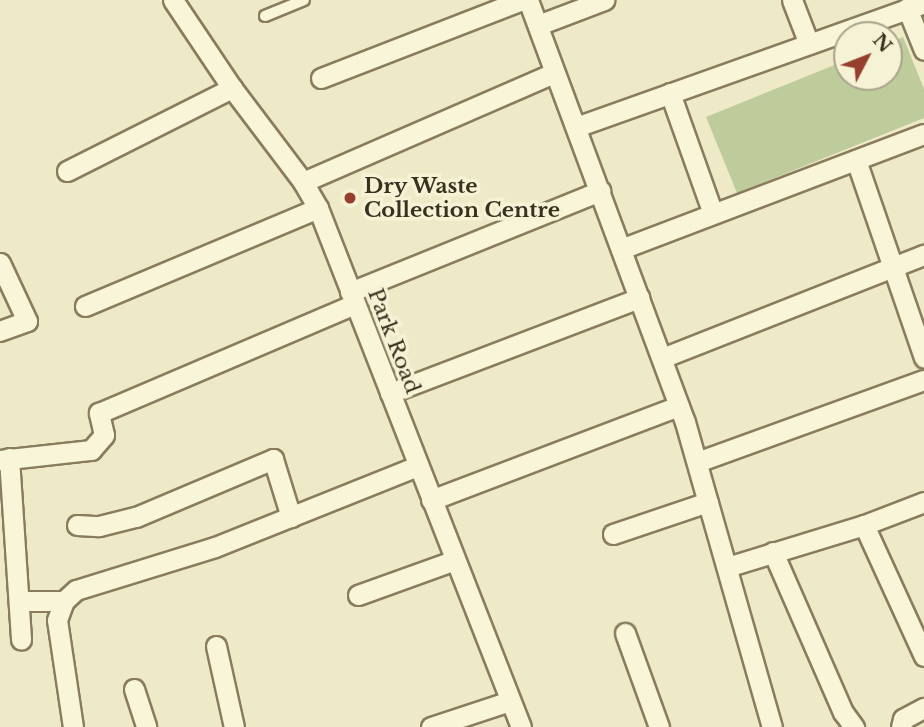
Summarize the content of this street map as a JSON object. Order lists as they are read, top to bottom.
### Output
{
  "streets": {
    "street": ["Park Road"]
  },
  "places": ["Dry Waste Collection Centre"],
  "north": "top right"
}
